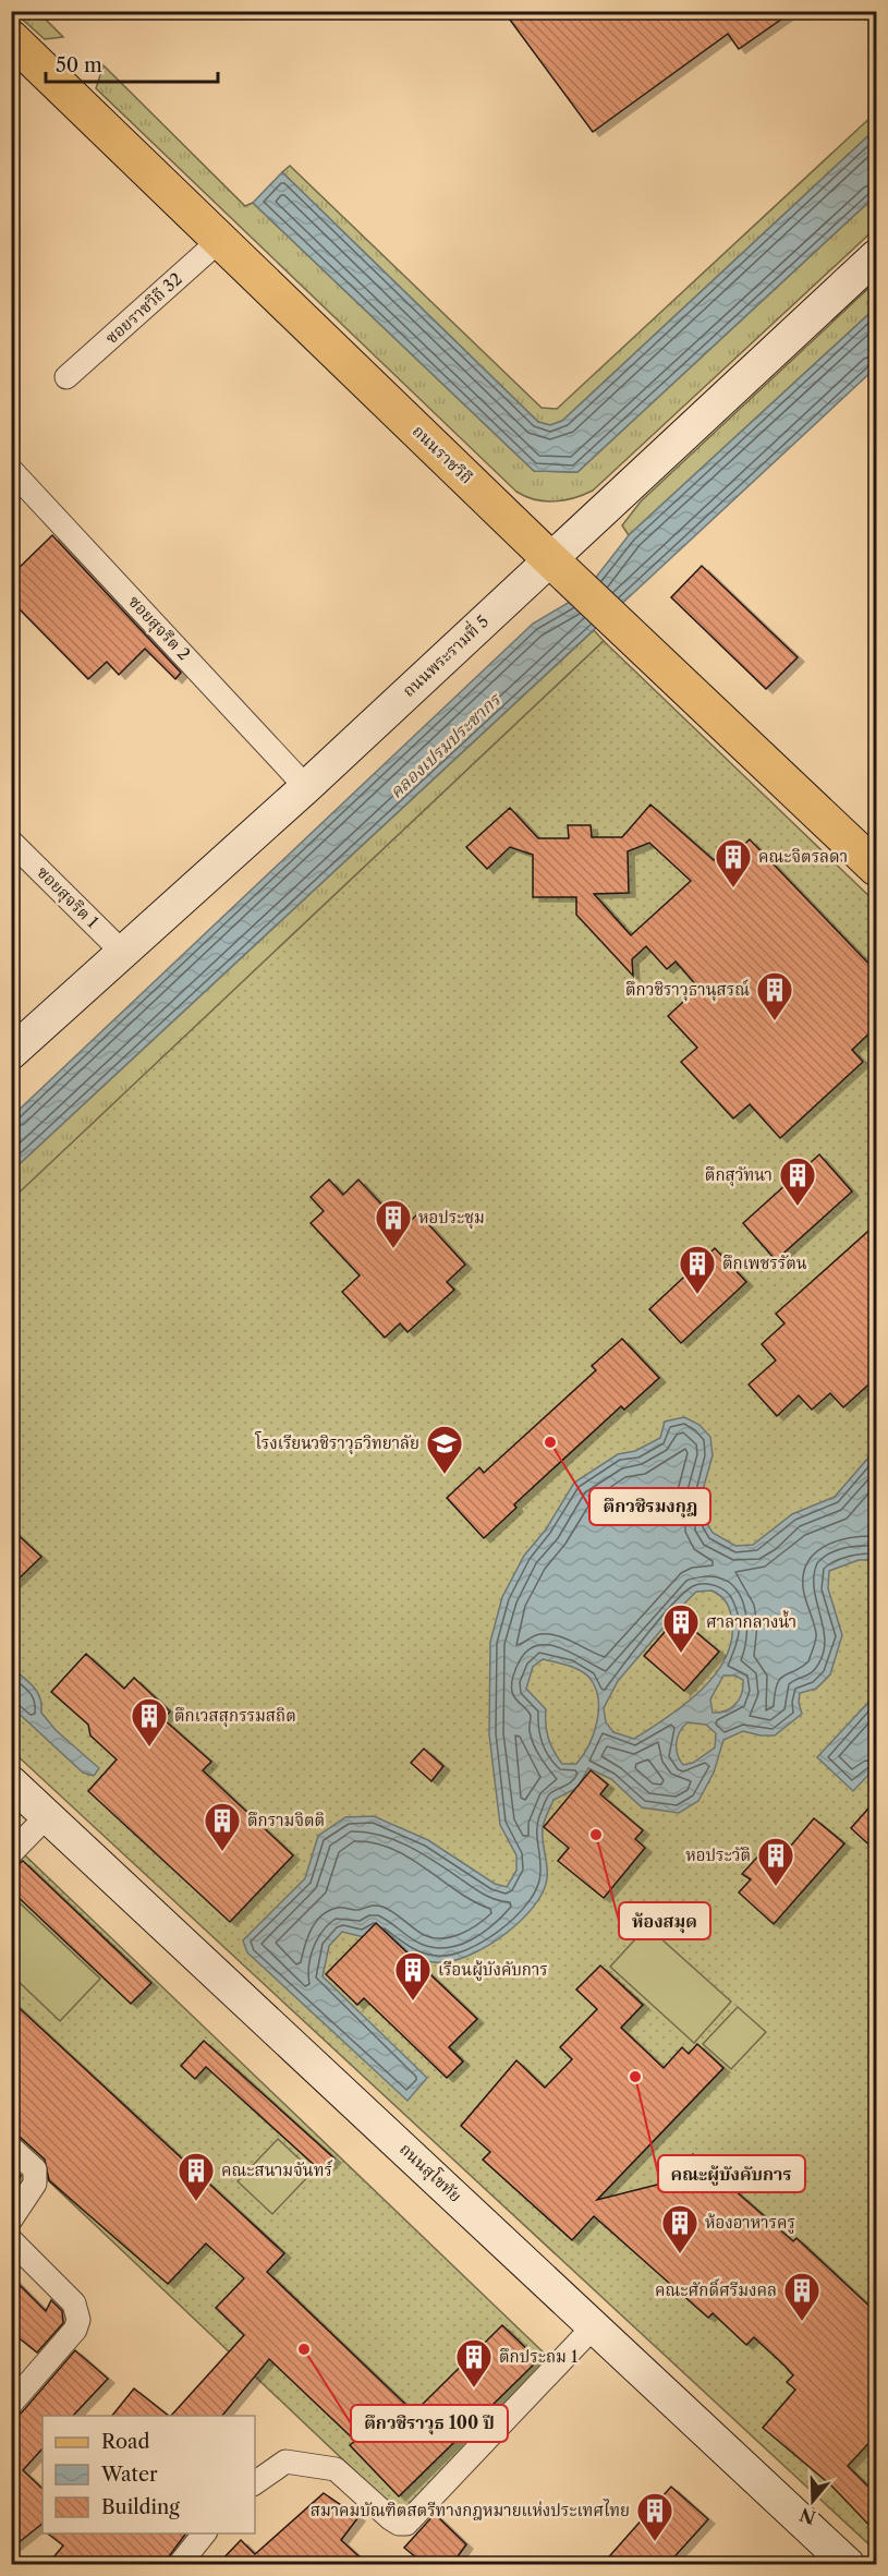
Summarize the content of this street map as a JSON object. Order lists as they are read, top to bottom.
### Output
{
  "streets": {
    "main road": ["ถนนราชวิถี", "ถนนพระรามที่ 5", "ถนนสุโขทัย"],
    "street": ["ซอยราชวิถี 32", "ซอยสุจริต 2", "ซอยสุจริต 1"]
  },
  "crossings": [
    ["ซอยราชวิถี 32", "ถนนราชวิถี"],
    ["ถนนราชวิถี", "ถนนพระรามที่ 5"],
    ["ซอยสุจริต 2", "ถนนพระรามที่ 5"],
    ["ถนนพระรามที่ 5", "ซอยสุจริต 1"]
  ],
  "water": ["คลองเปรมประชากร"],
  "places": {
    "building": [
      "คณะจิตรลดา",
      "ตึกวชิราวุธานุสรณ์",
      "ตึกสุวัทนา",
      "หอประชุม",
      "ตึกเพชรรัตน",
      "ศาลากลางน้ำ",
      "ตึกเวสสุกรรมสถิต",
      "ตึกรามจิตติ",
      "หอประวัติ",
      "เรือนผู้บังคับการ",
      "คณะสนามจันทร์",
      "ห้องอาหารครู",
      "คณะศักดิ์ศรีมงคล",
      "ตึกประถม 1",
      "สมาคมบัณฑิตสตรีทางกฎหมายแห่งประเทศไทย"
    ],
    "other": [
      "ตึกวชิรมงกุฎ",
      "ห้องสมุด",
      "คณะผู้บังคับการ",
      "ตึกวชิราวุธ 100 ปี"
    ],
    "school or university": ["โรงเรียนวชิราวุธวิทยาลัย"]
  },
  "legend": ["Road", "Water", "Building"],
  "scale_bar": "50 m",
  "north": "bottom"
}
